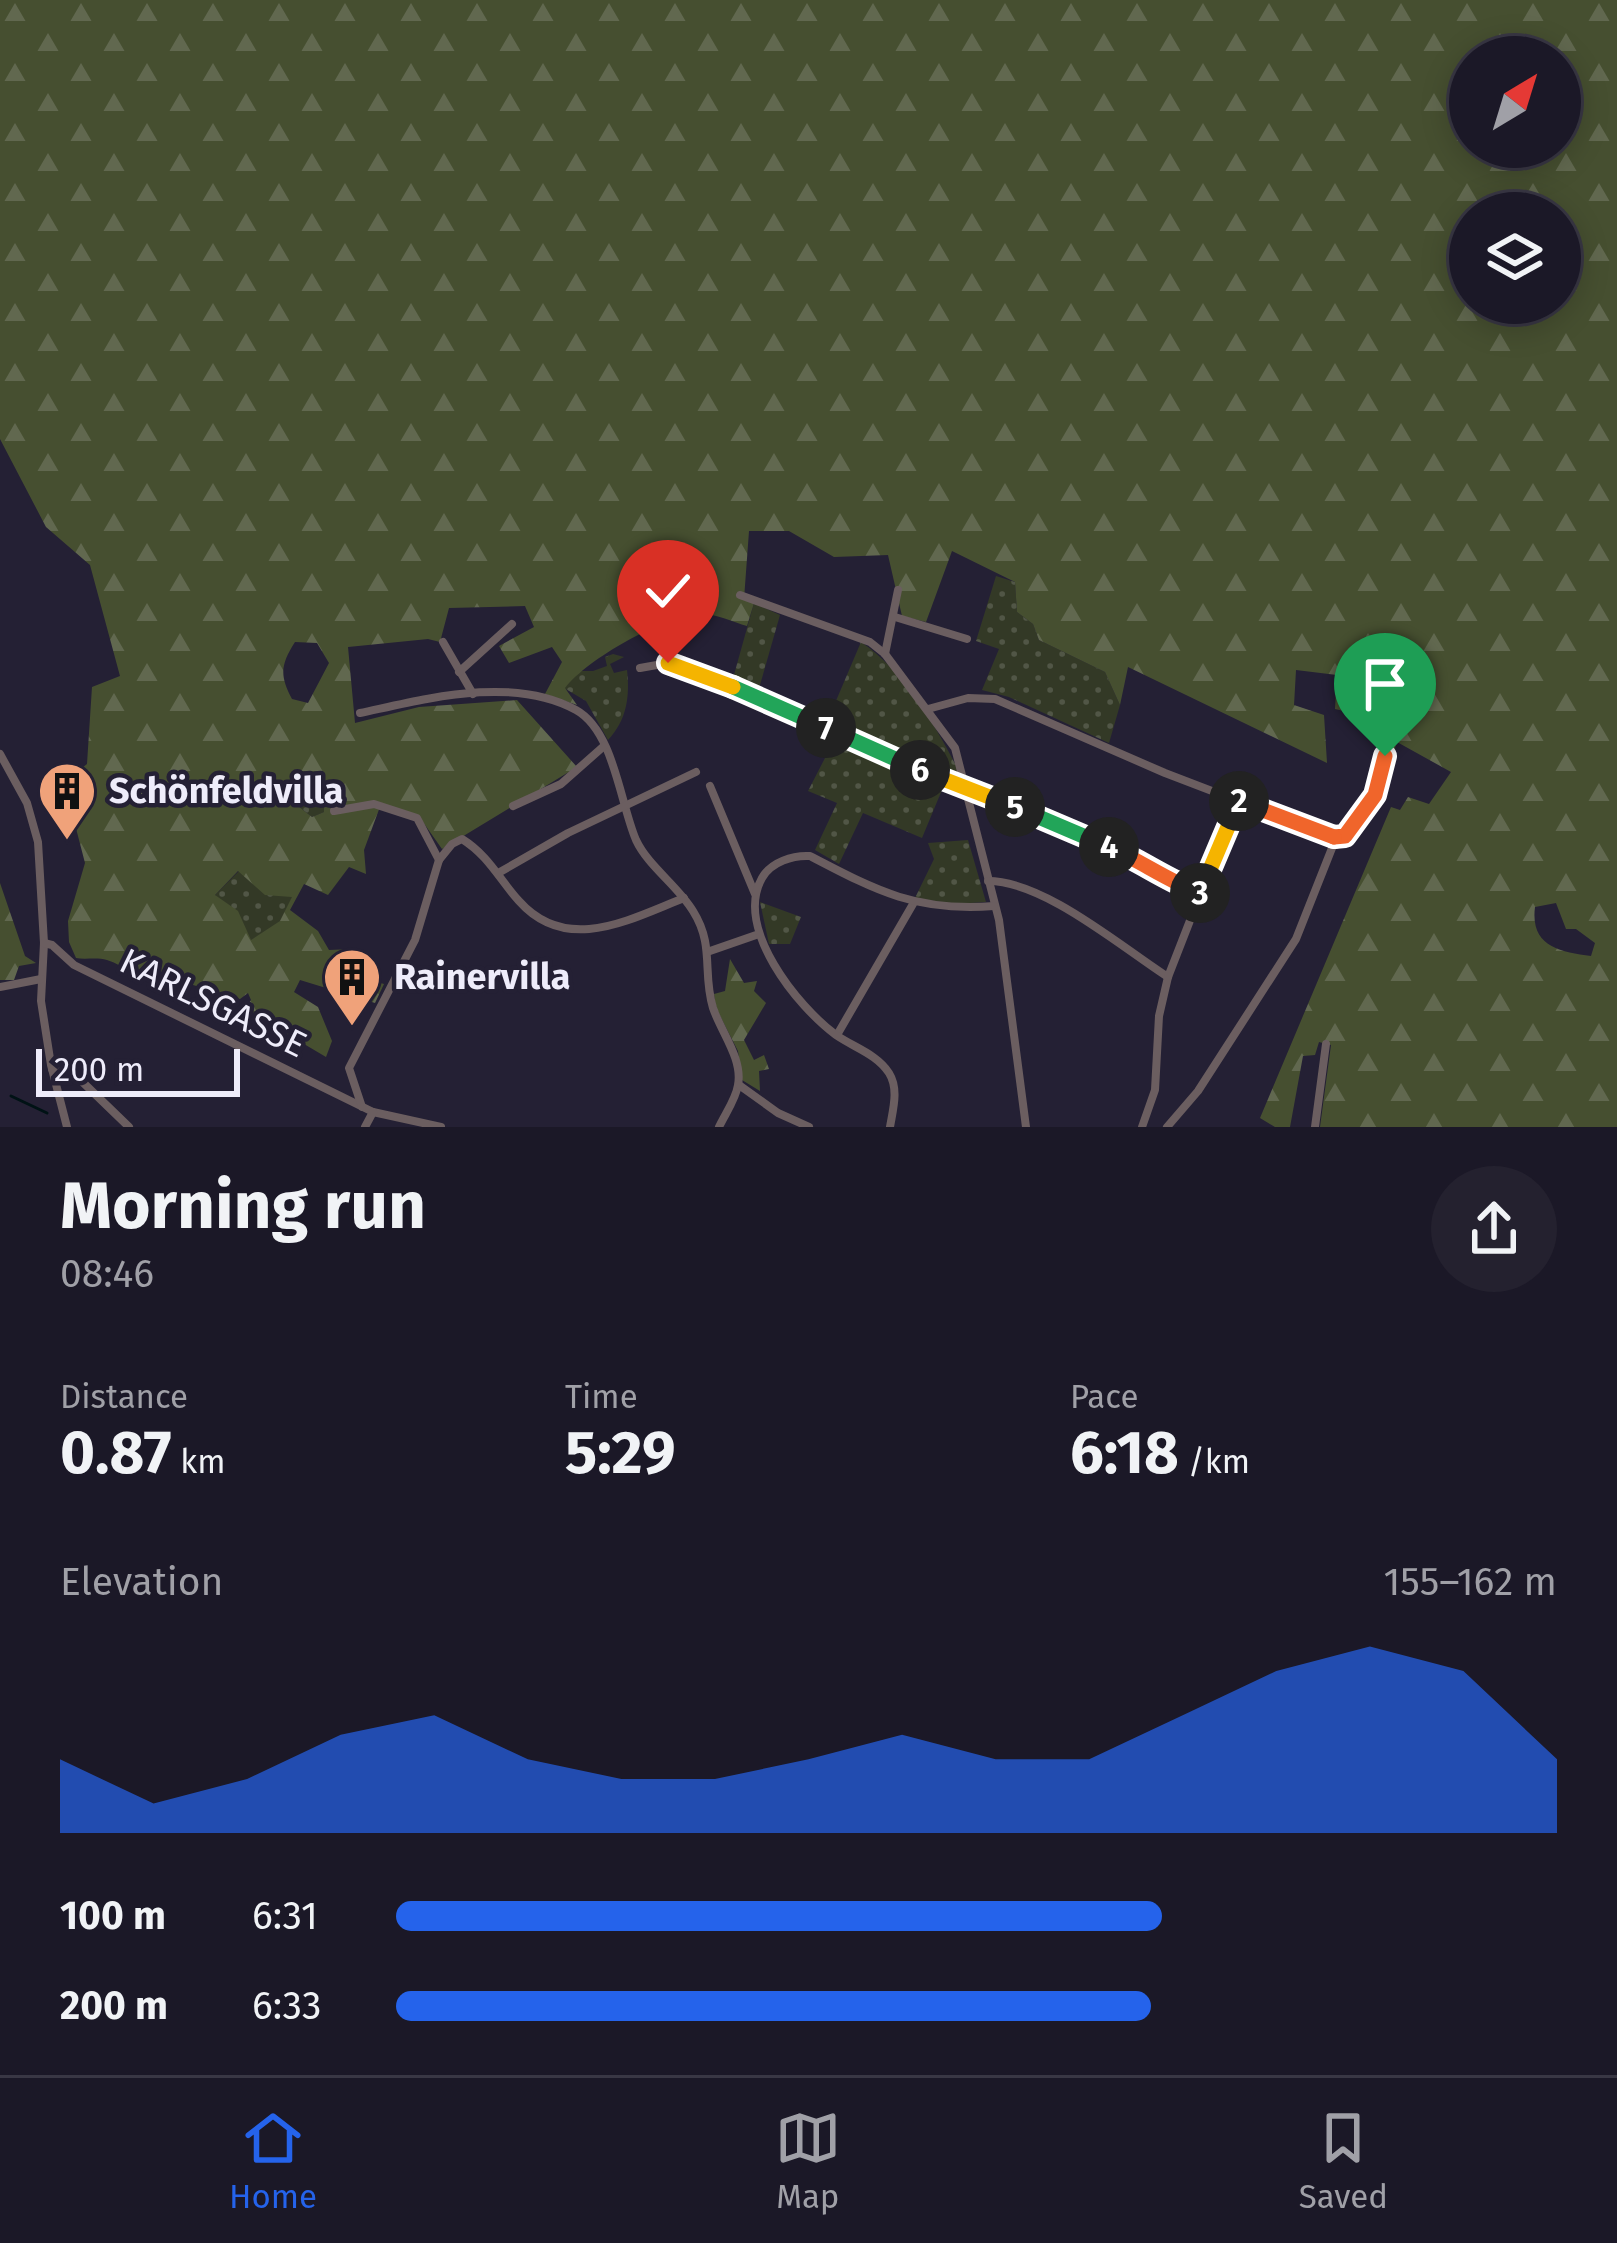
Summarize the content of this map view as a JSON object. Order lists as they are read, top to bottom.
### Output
{
  "streets": {
    "street": ["KARLSGASSE"]
  },
  "places": {
    "building": ["Schönfeldvilla", "Rainervilla"]
  },
  "scale_bar": "200 m",
  "north": "top right",
  "page": {
    "pins": [
      "7",
      "6",
      "2",
      "5",
      "4",
      "3"
    ],
    "scale": "200 m",
    "heading": ["Morning run", "08:46"],
    "stats": [
      ["Distance", "0.87 km"],
      ["Time", "5:29"],
      ["Pace", "6:18 /km"]
    ],
    "chart": ["Elevation", "155–162 m"],
    "list": [
      {
        "name": "100 m",
        "note": "6:31"
      },
      {
        "name": "200 m",
        "note": "6:33"
      }
    ],
    "tabs": ["Home", "Map", "Saved"]
  }
}
